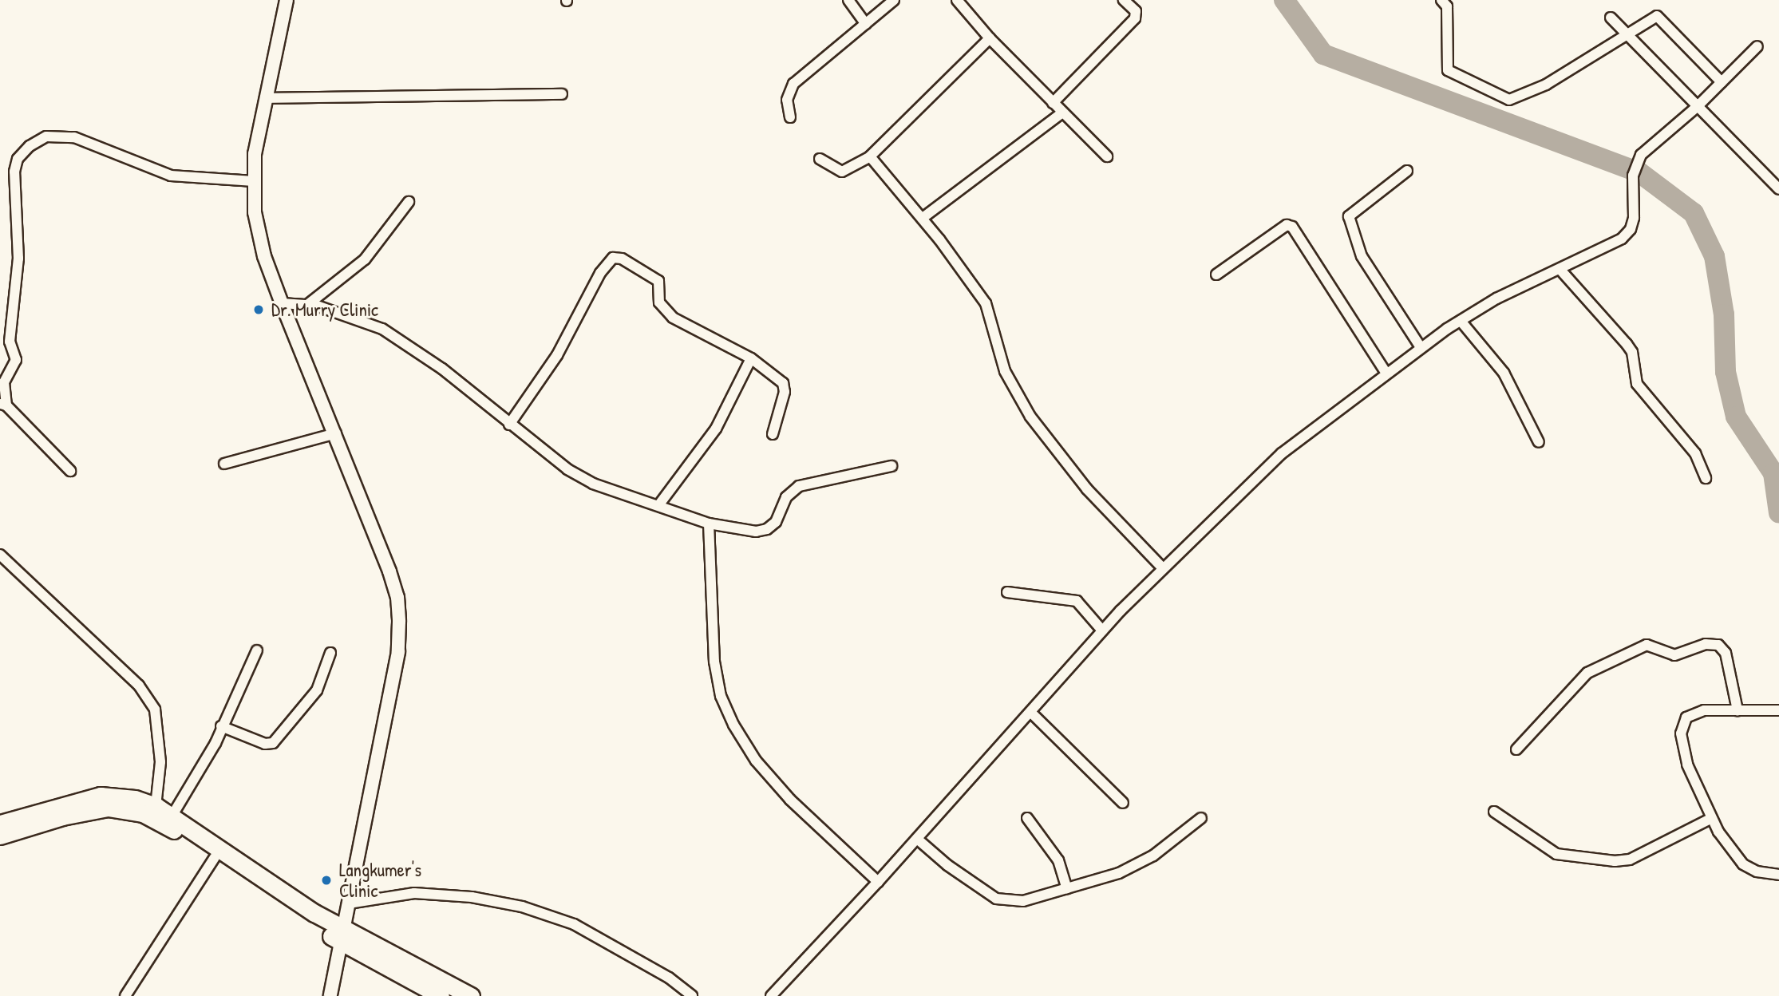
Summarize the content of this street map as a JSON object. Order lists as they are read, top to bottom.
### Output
{
  "places": ["Dr. Murry Clinic", "Langkumer's Clinic"]
}
